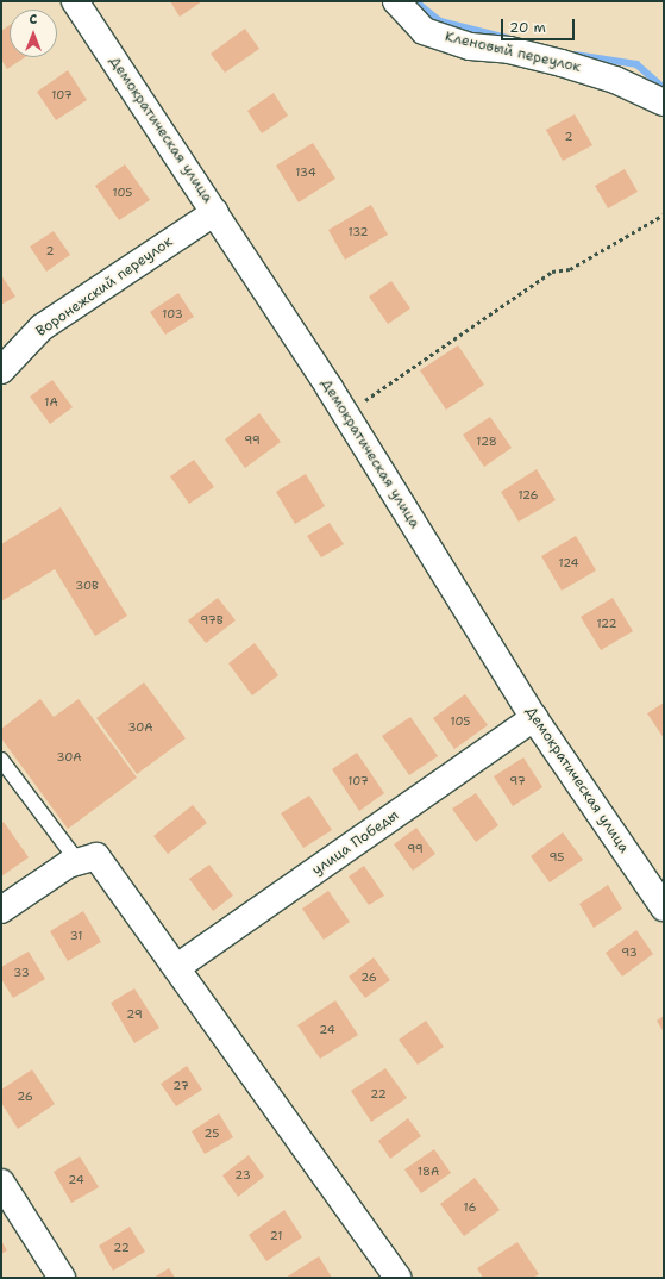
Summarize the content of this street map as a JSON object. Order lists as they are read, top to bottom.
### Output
{
  "streets": {
    "street": [
      "Кленовый переулок",
      "Демократическая улица",
      "Воронежский переулок",
      "улица Победы"
    ]
  },
  "crossings": [
    ["Демократическая улица", "Воронежский переулок"],
    ["Демократическая улица", "улица Победы"]
  ],
  "house_numbers": [
    "107",
    "2",
    "134",
    "105",
    "132",
    "2",
    "103",
    "1А",
    "99",
    "128",
    "126",
    "124",
    "30В",
    "97В",
    "122",
    "105",
    "30А",
    "30А",
    "107",
    "97",
    "99",
    "95",
    "31",
    "93",
    "33",
    "26",
    "29",
    "24",
    "27",
    "22",
    "26",
    "25",
    "18А",
    "23",
    "24",
    "16",
    "21",
    "22"
  ],
  "scale_bar": "20 m",
  "north": "top"
}
